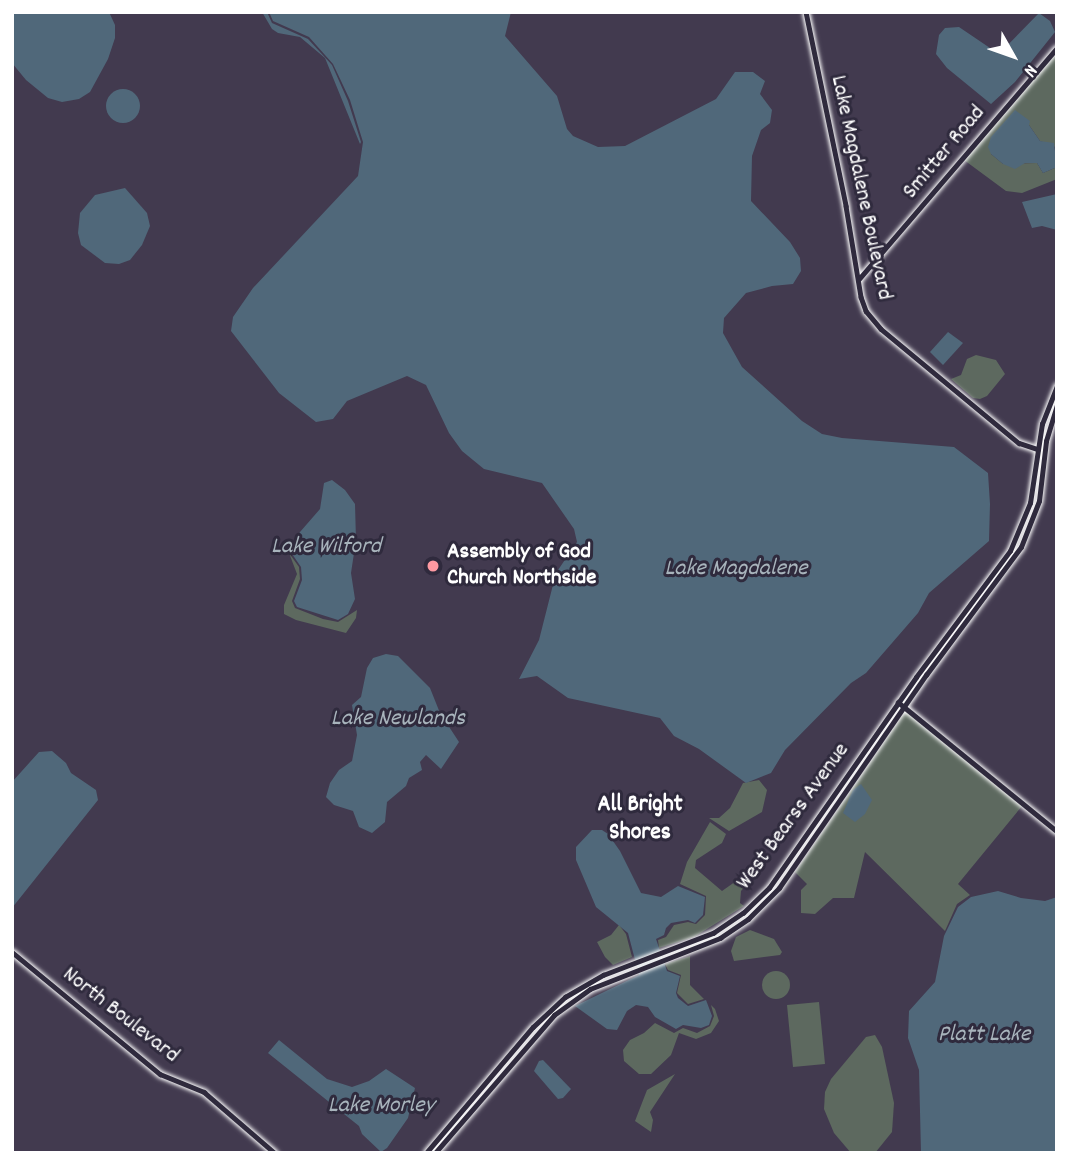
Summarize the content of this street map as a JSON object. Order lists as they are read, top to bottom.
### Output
{
  "streets": {
    "main road": [
      "Smitter Road",
      "Lake Magdalene Boulevard",
      "West Bearss Avenue",
      "North Boulevard"
    ]
  },
  "crossings": [
    ["Smitter Road", "Lake Magdalene Boulevard"],
    ["Lake Magdalene Boulevard", "West Bearss Avenue"]
  ],
  "districts": ["All Bright Shores"],
  "water": [
    "Lake Wilford",
    "Lake Magdalene",
    "Lake Newlands",
    "Platt Lake",
    "Lake Morley"
  ],
  "places": ["Assembly of God Church Northside"],
  "north": "bottom right"
}
